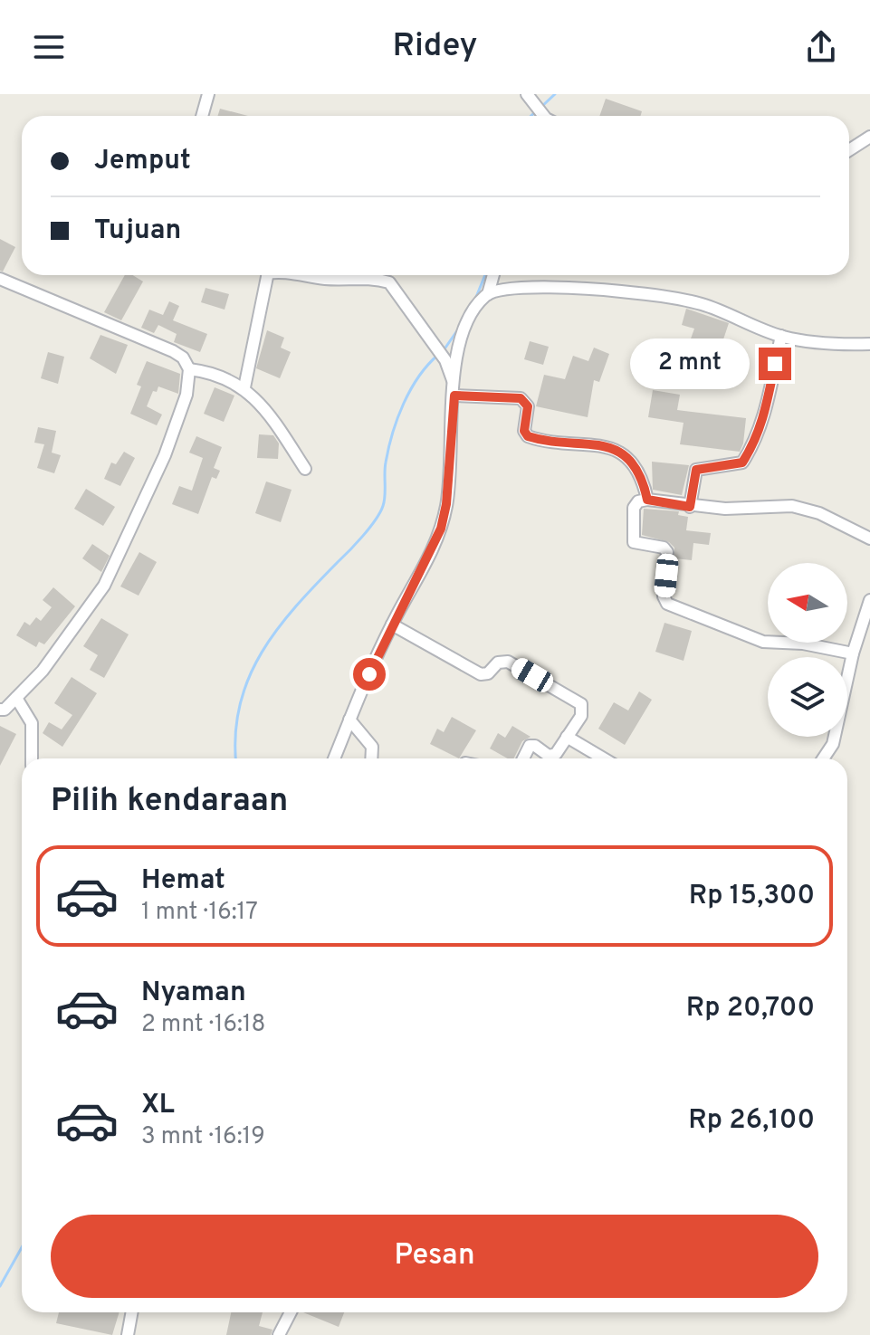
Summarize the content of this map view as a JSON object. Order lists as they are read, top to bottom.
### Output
{
  "north": "left",
  "page": {
    "header": "Ridey",
    "banner": ["Jemput", "Tujuan"],
    "bubble": "2 mnt",
    "heading": "Pilih kendaraan",
    "list": [
      {
        "name": "Hemat",
        "note": "1 mnt · 16:17",
        "value": "Rp 15,300"
      },
      {
        "name": "Nyaman",
        "note": "2 mnt · 16:18",
        "value": "Rp 20,700"
      },
      {
        "name": "XL",
        "note": "3 mnt · 16:19",
        "value": "Rp 26,100"
      }
    ],
    "buttons": "Pesan"
  }
}
